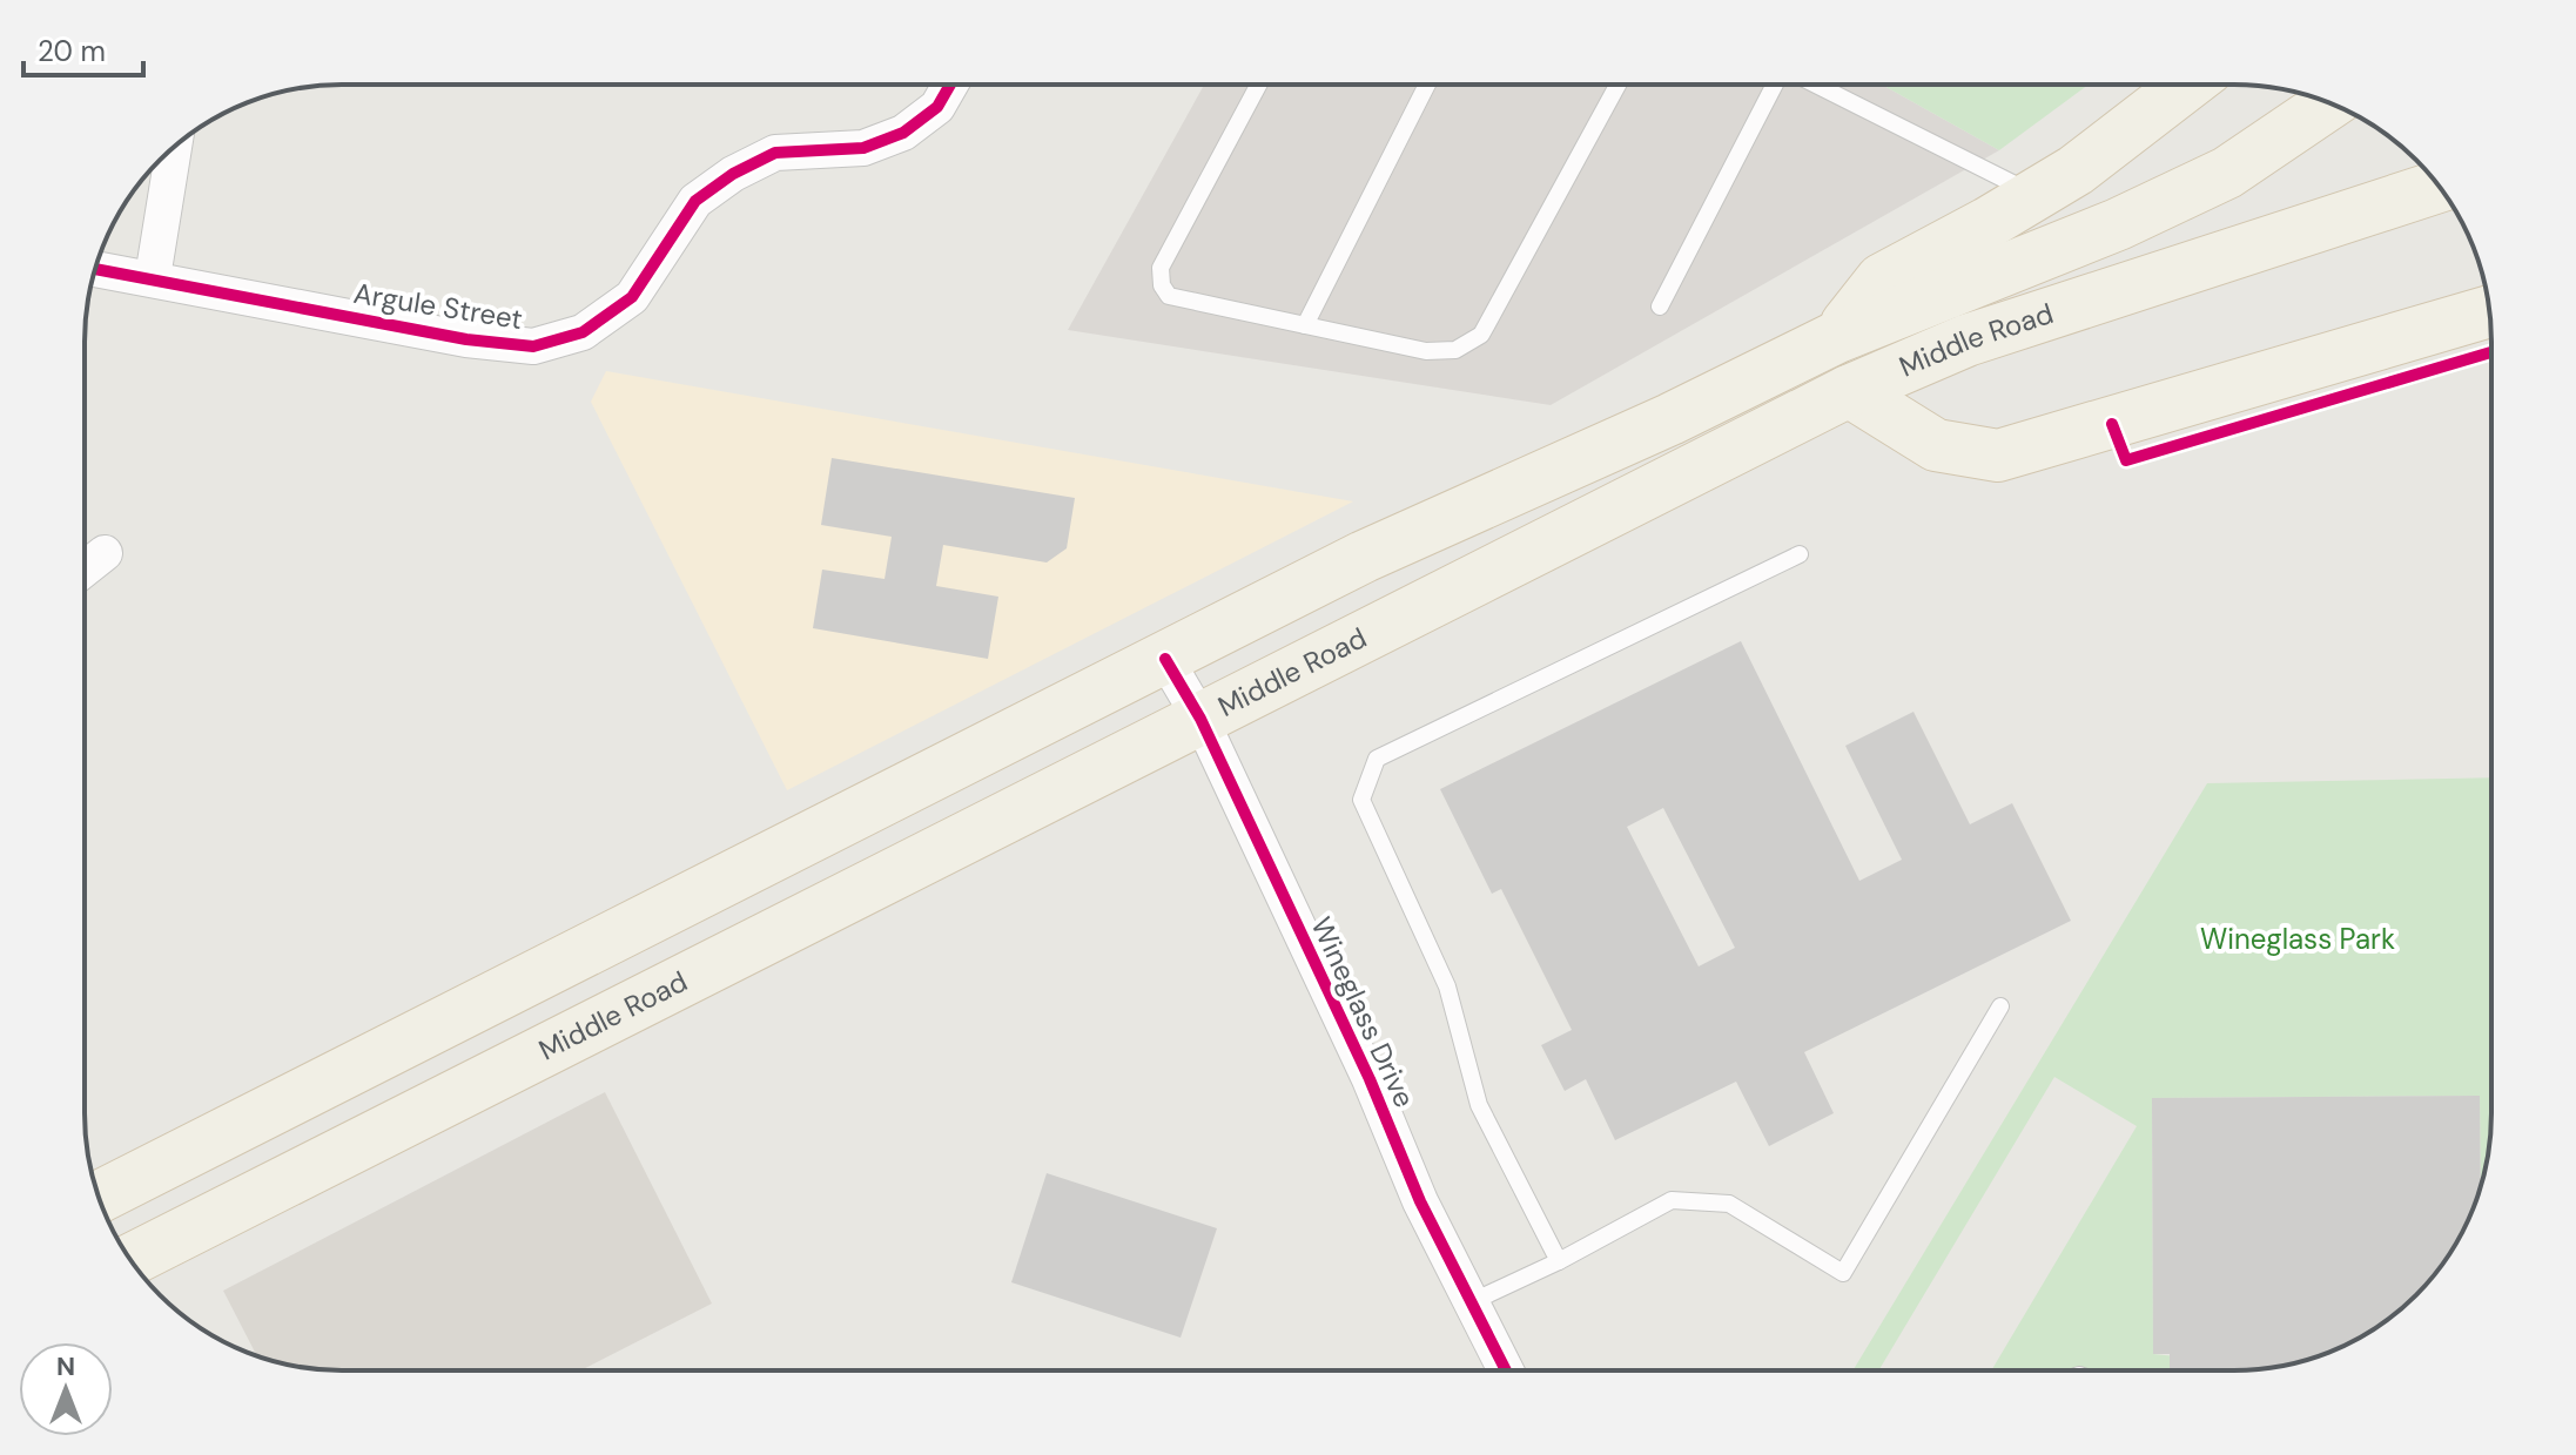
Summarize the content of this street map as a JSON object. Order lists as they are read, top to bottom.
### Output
{
  "streets": {
    "main road": ["Middle Road"],
    "street": ["Argule Street", "Wineglass Drive"]
  },
  "crossings": [
    ["Middle Road", "Wineglass Drive"]
  ],
  "parks": ["Wineglass Park"],
  "scale_bar": "20 m",
  "north": "top"
}
